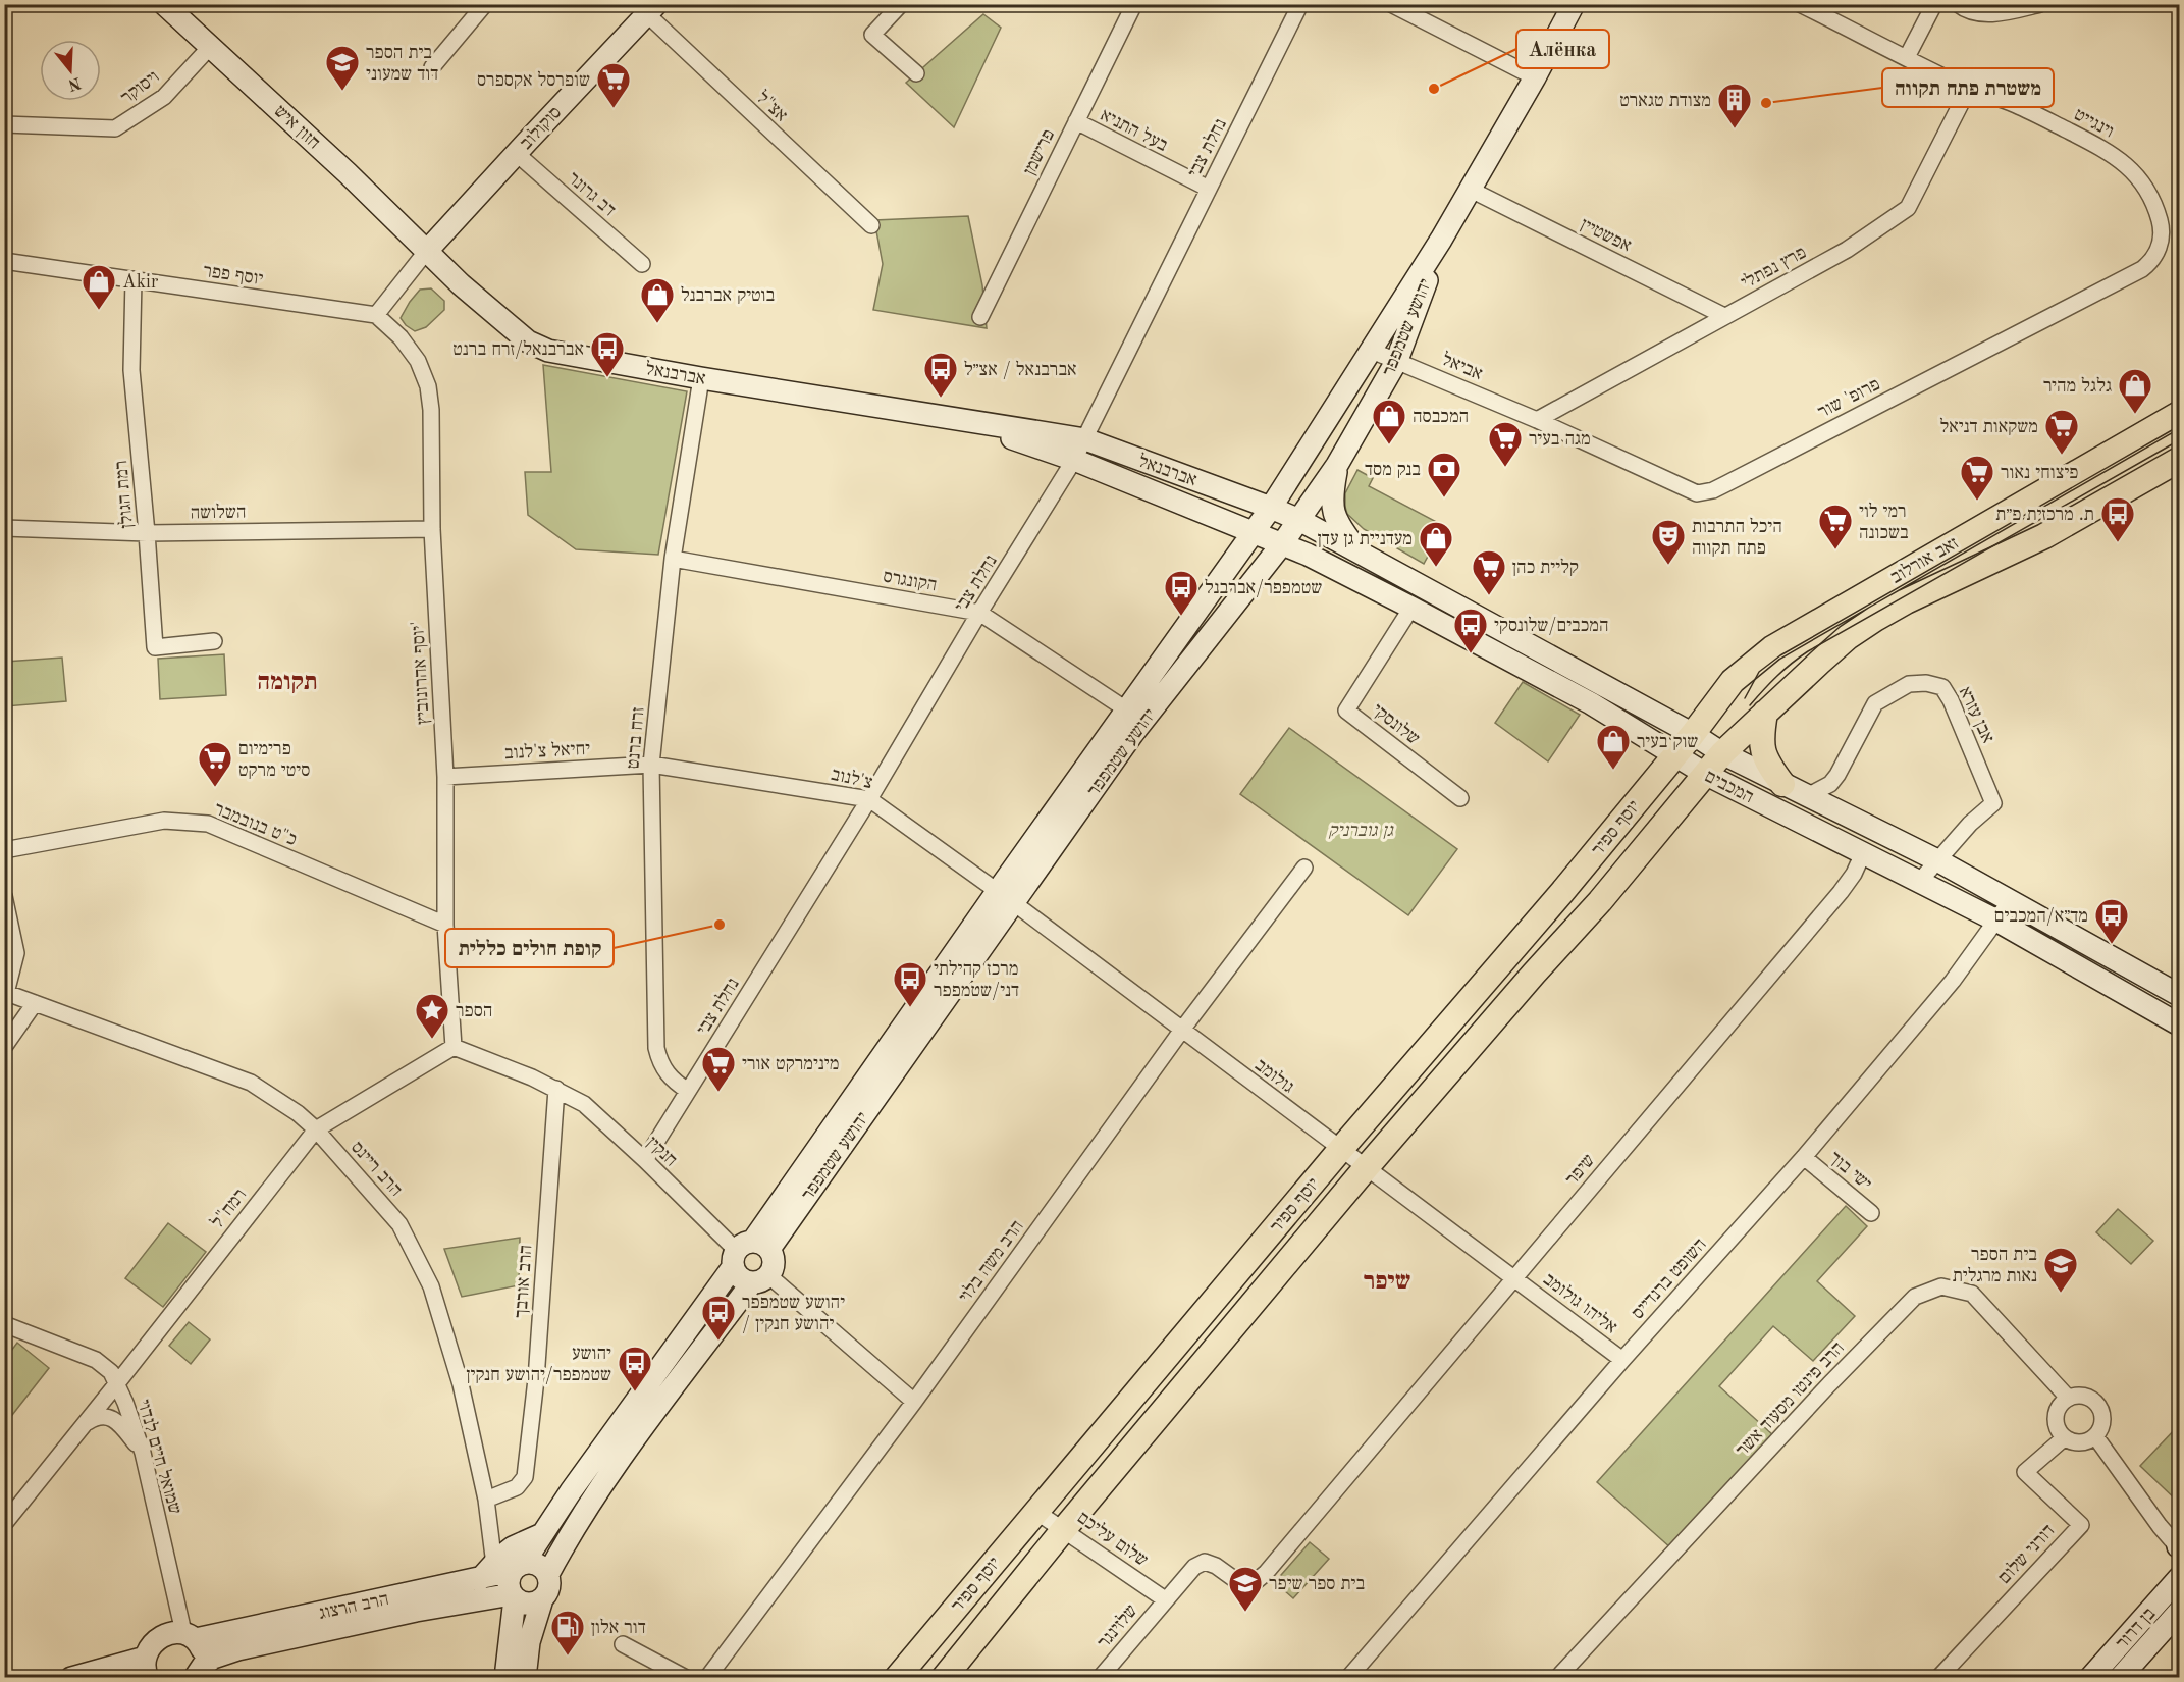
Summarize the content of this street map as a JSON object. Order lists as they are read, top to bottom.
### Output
{
  "streets": {
    "main road": ["זאב אורלוב", "יוסף ספיר"],
    "street": [
      "ויסוקר",
      "אצ\"ל",
      "וינגייט",
      "חזון איש",
      "סוקולוב",
      "בעל התניא",
      "נחלת צבי",
      "פרישמן",
      "דב גרונר",
      "אפשטיין",
      "פרץ נפתלי",
      "יוסף פפר",
      "יהושע שטמפפר",
      "אביאל",
      "אברבנאל",
      "פרופ' שור",
      "רמת הגולן",
      "השלושה",
      "הקונגרס",
      "יוסף אהרונוביץ'",
      "אבן עזרא",
      "שלונסקי",
      "זרח ברנט",
      "יחיאל צ'לנוב",
      "צ'לנוב",
      "המכבים",
      "כ\"ט בנובמבר",
      "גולומב",
      "חנקין",
      "הרב ריינס",
      "שיפר",
      "ישי בוך",
      "רמח\"ל",
      "הרב משה בלוי",
      "השופט ברנדייס",
      "הרב אורבך",
      "אליהו גולומב",
      "הרב פינטו מסעוד אשר",
      "שמואל חיים לנדוי",
      "שלום עליכם",
      "דורני שלום",
      "הרב הרצוג",
      "שלזינגר",
      "בן דרור"
    ]
  },
  "crossings": [
    ["ויסוקר", "חזון איש"],
    ["אצ\"ל", "סוקולוב"],
    ["וינגייט", "פרץ נפתלי"],
    ["וינגייט", "פרופ' שור"],
    ["חזון איש", "סוקולוב"],
    ["חזון איש", "אברבנאל"],
    ["סוקולוב", "דב גרונר"],
    ["סוקולוב", "אברבנאל"],
    ["בעל התניא", "נחלת צבי"],
    ["בעל התניא", "פרישמן"],
    ["נחלת צבי", "אברבנאל"],
    ["נחלת צבי", "הקונגרס"],
    ["נחלת צבי", "זרח ברנט"],
    ["נחלת צבי", "צ'לנוב"],
    ["נחלת צבי", "חנקין"],
    ["אפשטיין", "פרץ נפתלי"],
    ["אפשטיין", "יהושע שטמפפר"],
    ["פרץ נפתלי", "אביאל"],
    ["פרץ נפתלי", "פרופ' שור"],
    ["יוסף פפר", "רמת הגולן"],
    ["יוסף פפר", "יוסף אהרונוביץ'"],
    ["יהושע שטמפפר", "אביאל"],
    ["יהושע שטמפפר", "אברבנאל"],
    ["יהושע שטמפפר", "הקונגרס"],
    ["יהושע שטמפפר", "צ'לנוב"],
    ["יהושע שטמפפר", "המכבים"],
    ["יהושע שטמפפר", "גולומב"],
    ["יהושע שטמפפר", "חנקין"],
    ["יהושע שטמפפר", "הרב ריינס"],
    ["יהושע שטמפפר", "הרב הרצוג"],
    ["אביאל", "פרופ' שור"],
    ["אברבנאל", "זרח ברנט"],
    ["אברבנאל", "המכבים"],
    ["רמת הגולן", "השלושה"],
    ["השלושה", "יוסף אהרונוביץ'"],
    ["זאב אורלוב", "המכבים"],
    ["זאב אורלוב", "יוסף ספיר"],
    ["הקונגרס", "זרח ברנט"],
    ["יוסף אהרונוביץ'", "יחיאל צ'לנוב"],
    ["יוסף אהרונוביץ'", "כ\"ט בנובמבר"],
    ["יוסף אהרונוביץ'", "רמח\"ל"],
    ["אבן עזרא", "המכבים"],
    ["שלונסקי", "המכבים"],
    ["זרח ברנט", "יחיאל צ'לנוב"],
    ["זרח ברנט", "צ'לנוב"],
    ["יחיאל צ'לנוב", "צ'לנוב"],
    ["צ'לנוב", "גולומב"],
    ["המכבים", "יוסף ספיר"],
    ["המכבים", "שיפר"],
    ["המכבים", "השופט ברנדייס"],
    ["יוסף ספיר", "גולומב"],
    ["יוסף ספיר", "שלום עליכם"],
    ["גולומב", "שיפר"],
    ["גולומב", "הרב משה בלוי"],
    ["גולומב", "אליהו גולומב"],
    ["חנקין", "הרב אורבך"],
    ["הרב ריינס", "רמח\"ל"],
    ["הרב ריינס", "הרב אורבך"],
    ["הרב ריינס", "הרב הרצוג"],
    ["שיפר", "אליהו גולומב"],
    ["שיפר", "שלזינגר"],
    ["ישי בוך", "השופט ברנדייס"],
    ["רמח\"ל", "שמואל חיים לנדוי"],
    ["השופט ברנדייס", "אליהו גולומב"],
    ["הרב פינטו מסעוד אשר", "דורני שלום"],
    ["שמואל חיים לנדוי", "הרב הרצוג"],
    ["שלום עליכם", "שלזינגר"]
  ],
  "districts": ["תקומה", "שיפר"],
  "parks": ["גן גוברניק"],
  "places": {
    "other": ["Алёнка", "משטרת פתח תקווה", "קופת חולים כללית"],
    "school or university": ["בית הספר דוד שמעוני", "בית הספר נאות מרגלית", "בית ספר שיפר"],
    "supermarket": [
      "שופרסל אקספרס",
      "משקאות דניאל",
      "מגה בעיר",
      "פיצוחי נאור",
      "רמי לוי בשכונה",
      "קליית כהן",
      "פרימיום סיטי מרקט",
      "מינימרקט אורי"
    ],
    "building": ["מצודת טגארט"],
    "shop": [
      "Akir",
      "בוטיק אברבנל",
      "גלגל מהיר",
      "המכבסה",
      "מעדניית גן עדן",
      "שוק בעיר"
    ],
    "bus stop": [
      "אברבנאל/זרח ברנט",
      "אברבנאל / אצ״ל",
      "ת. מרכזית פ״ת",
      "שטמפפר/אברבנל",
      "המכבים/שלונסקי",
      "מד״א/המכבים",
      "מרכז קהילתי דני/שטמפפר",
      "יהושע שטמפפר / יהושע חנקין",
      "יהושע שטמפפר/יהושע חנקין"
    ],
    "bank": ["בנק מסד"],
    "theatre": ["היכל התרבות פתח תקווה"],
    "place": ["הספר"],
    "fuel station": ["דור אלון"]
  },
  "north": "bottom"
}
